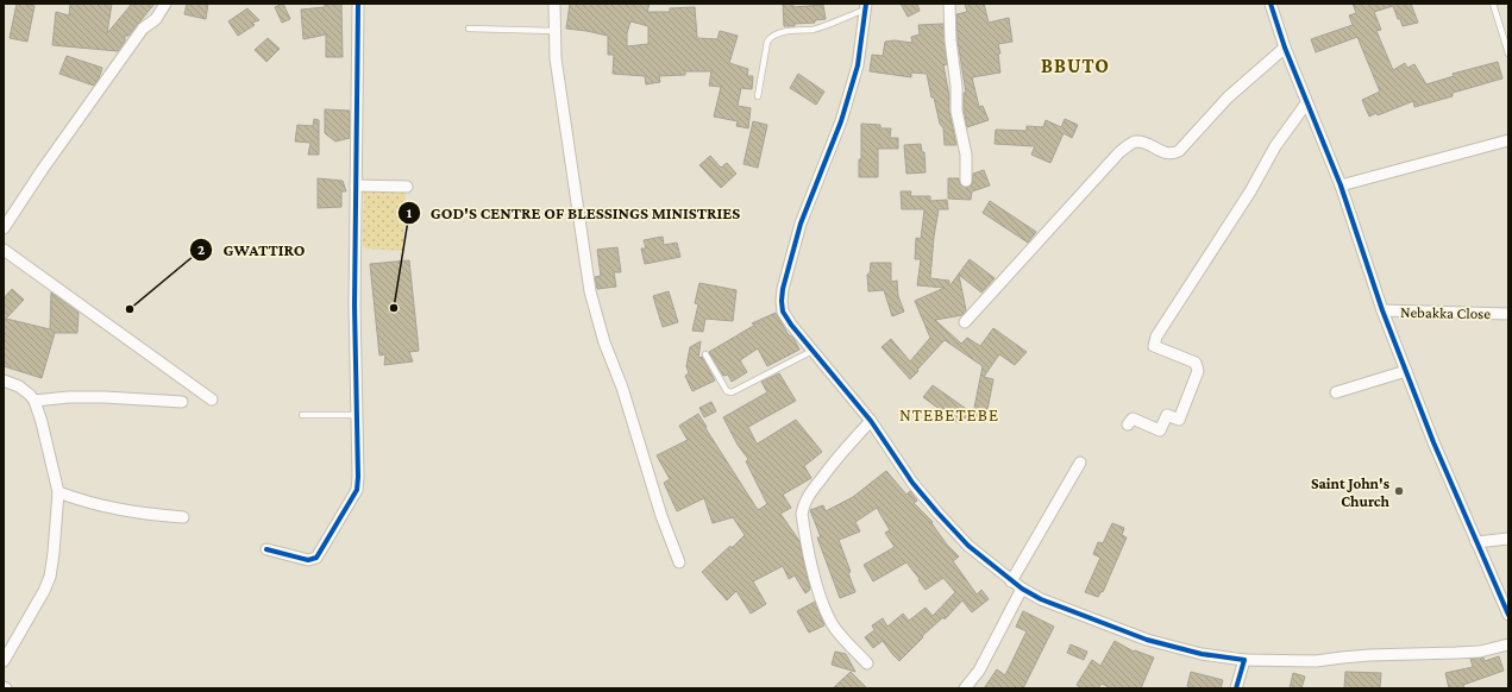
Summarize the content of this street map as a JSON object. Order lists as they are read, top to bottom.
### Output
{
  "streets": {
    "street": ["Nebakka Close"]
  },
  "districts": ["BBUTO", "NTEBETEBE"],
  "places": ["GOD'S CENTRE OF BLESSINGS MINISTRIES", "GWATTIRO", "Saint John's Church"]
}
